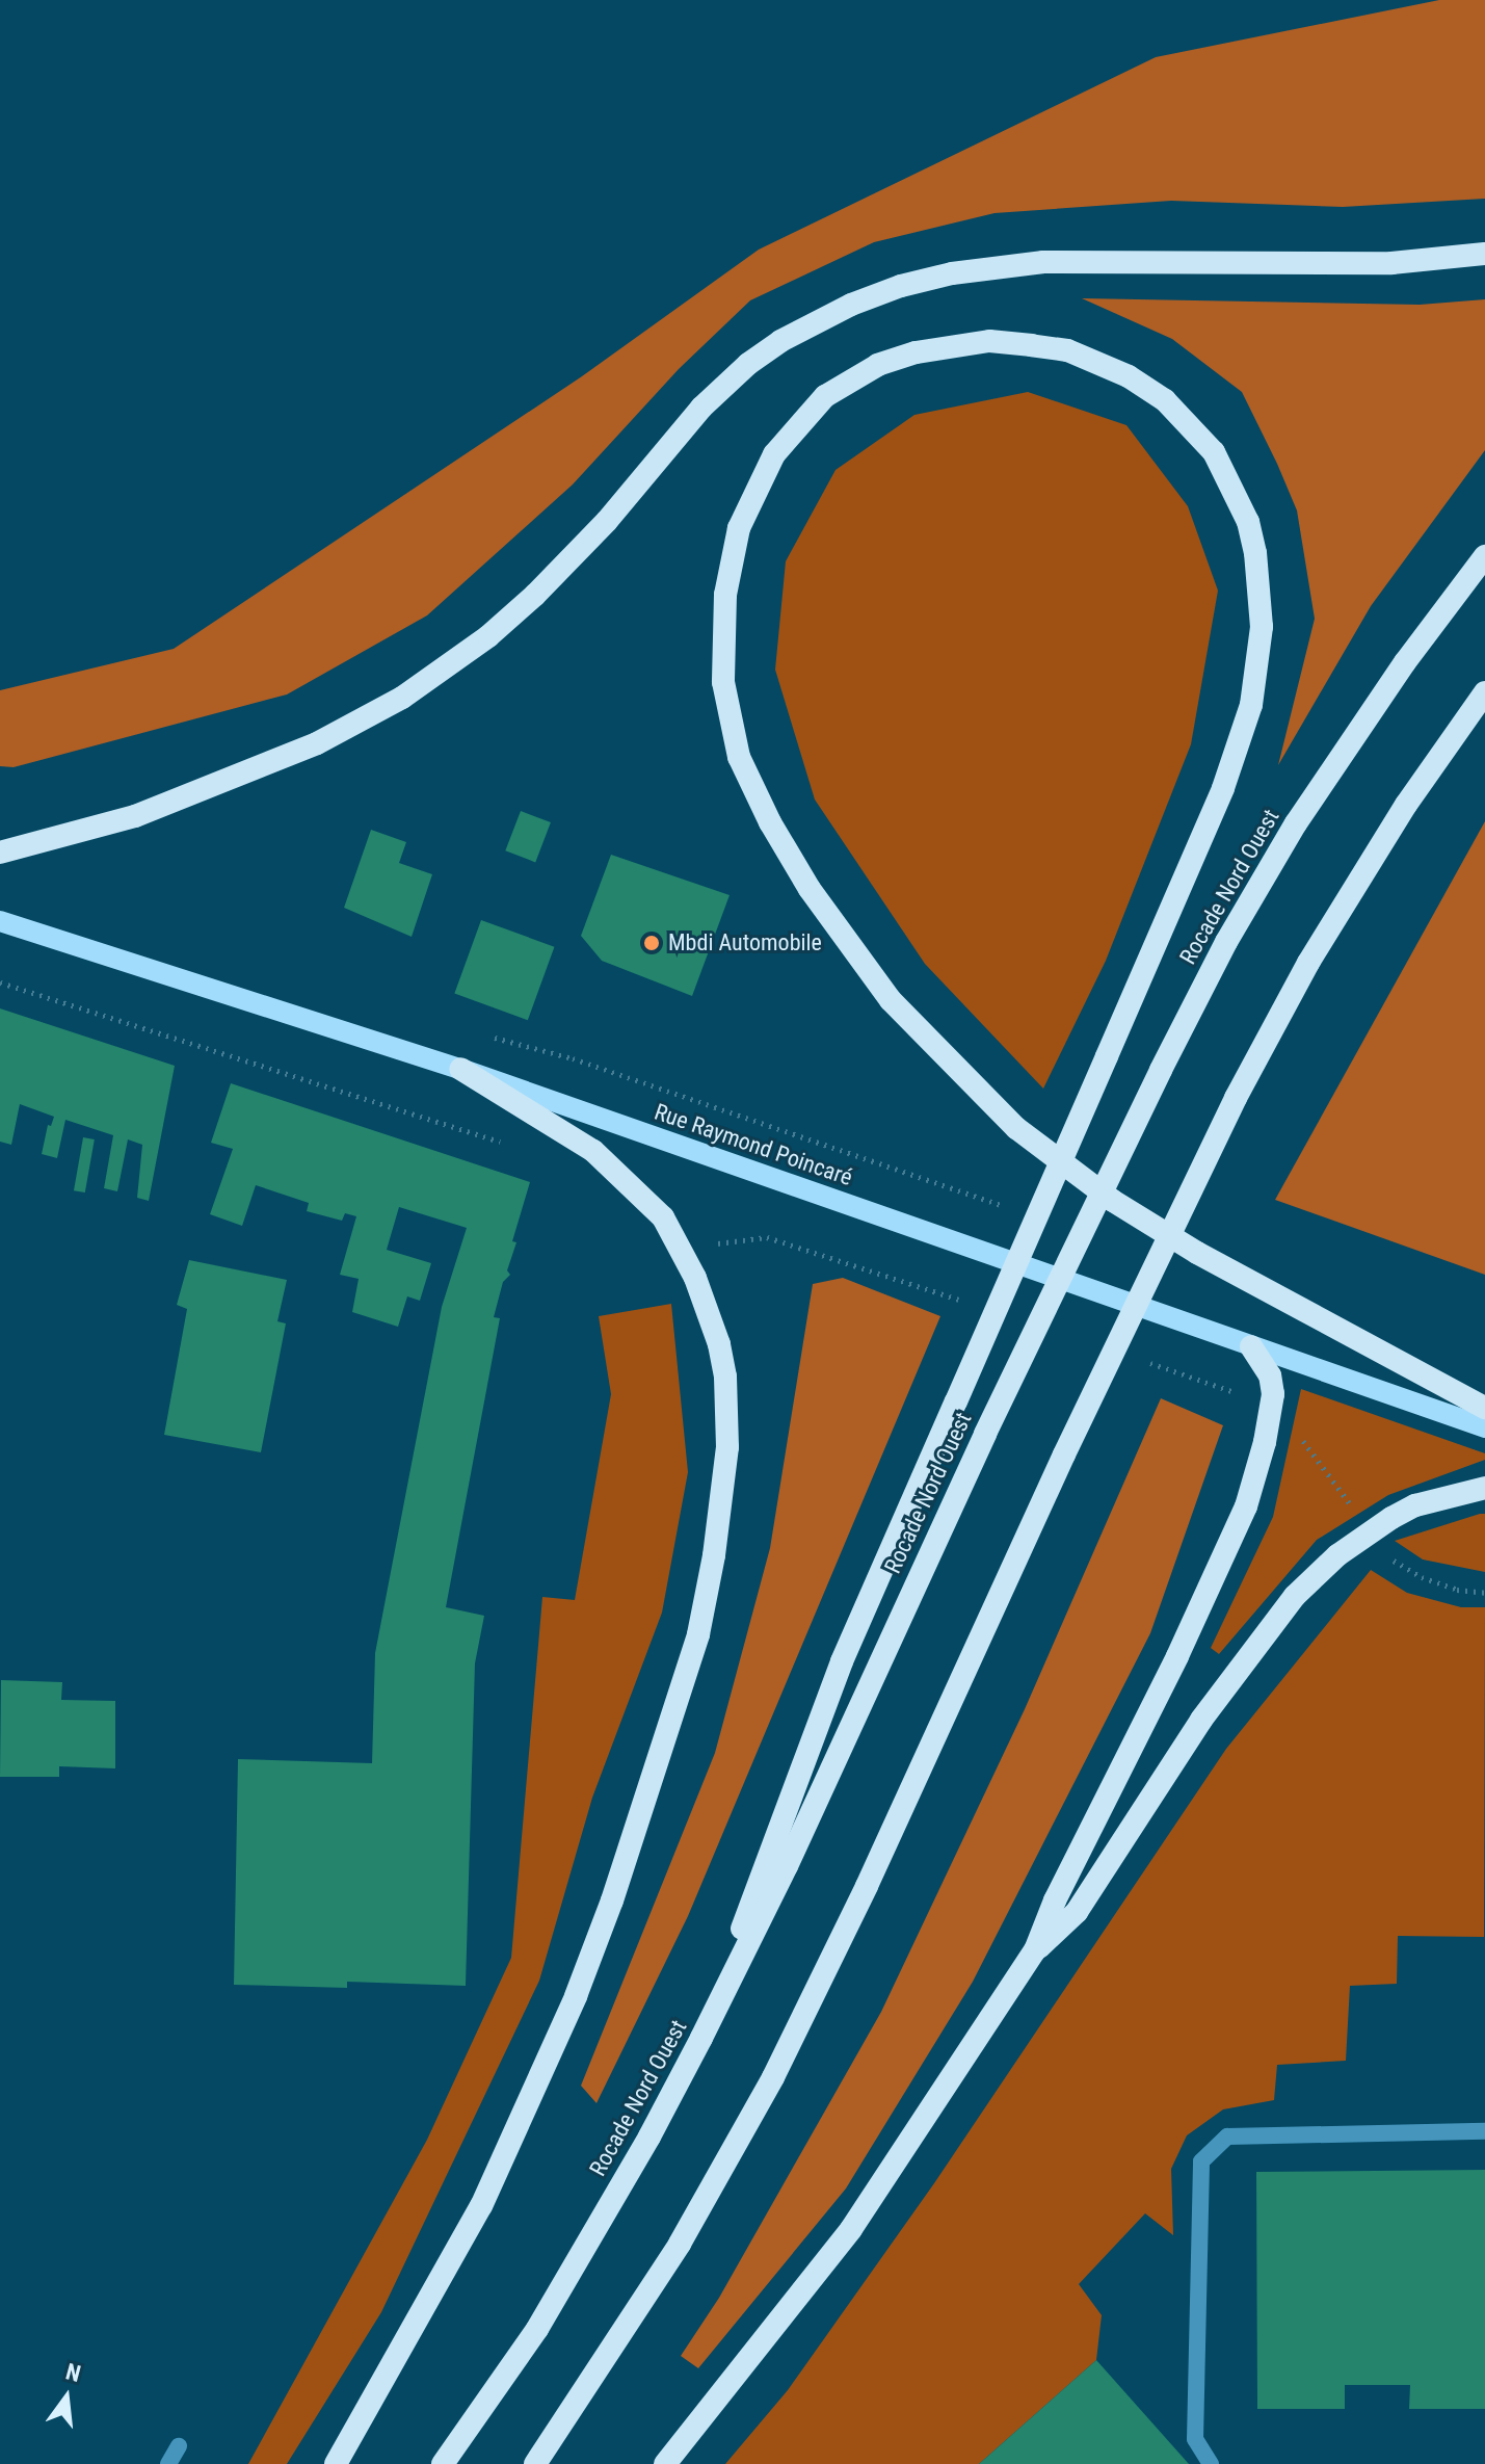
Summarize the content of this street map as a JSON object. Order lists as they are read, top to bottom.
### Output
{
  "streets": {
    "highway": ["Rocade Nord Ouest"],
    "main road": ["Rue Raymond Poincaré"]
  },
  "places": ["Mbdi Automobile"],
  "north": "top"
}
